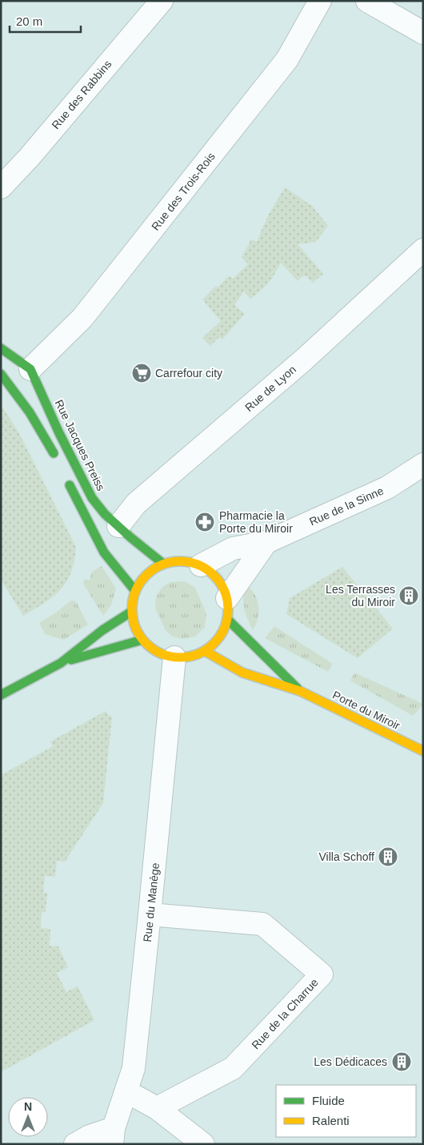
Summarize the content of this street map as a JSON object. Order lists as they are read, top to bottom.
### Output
{
  "streets": {
    "main road": ["Rue Jacques Preiss", "Porte du Miroir"],
    "street": [
      "Rue des Rabbins",
      "Rue des Trois-Rois",
      "Rue de Lyon",
      "Rue de la Sinne",
      "Rue du Manège",
      "Rue de la Charrue"
    ]
  },
  "crossings": [
    ["Rue des Trois-Rois", "Rue Jacques Preiss"],
    ["Rue de Lyon", "Rue Jacques Preiss"],
    ["Rue Jacques Preiss", "Rue de la Sinne"],
    ["Rue Jacques Preiss", "Porte du Miroir"],
    ["Rue Jacques Preiss", "Rue du Manège"],
    ["Rue de la Sinne", "Porte du Miroir"],
    ["Rue de la Sinne", "Rue du Manège"],
    ["Porte du Miroir", "Rue du Manège"],
    ["Rue du Manège", "Rue de la Charrue"]
  ],
  "places": {
    "supermarket": ["Carrefour city"],
    "pharmacy": ["Pharmacie la Porte du Miroir"],
    "building": ["Les Terrasses du Miroir", "Villa Schoff", "Les Dédicaces"]
  },
  "legend": ["Fluide", "Ralenti"],
  "scale_bar": "20 m",
  "north": "top"
}
